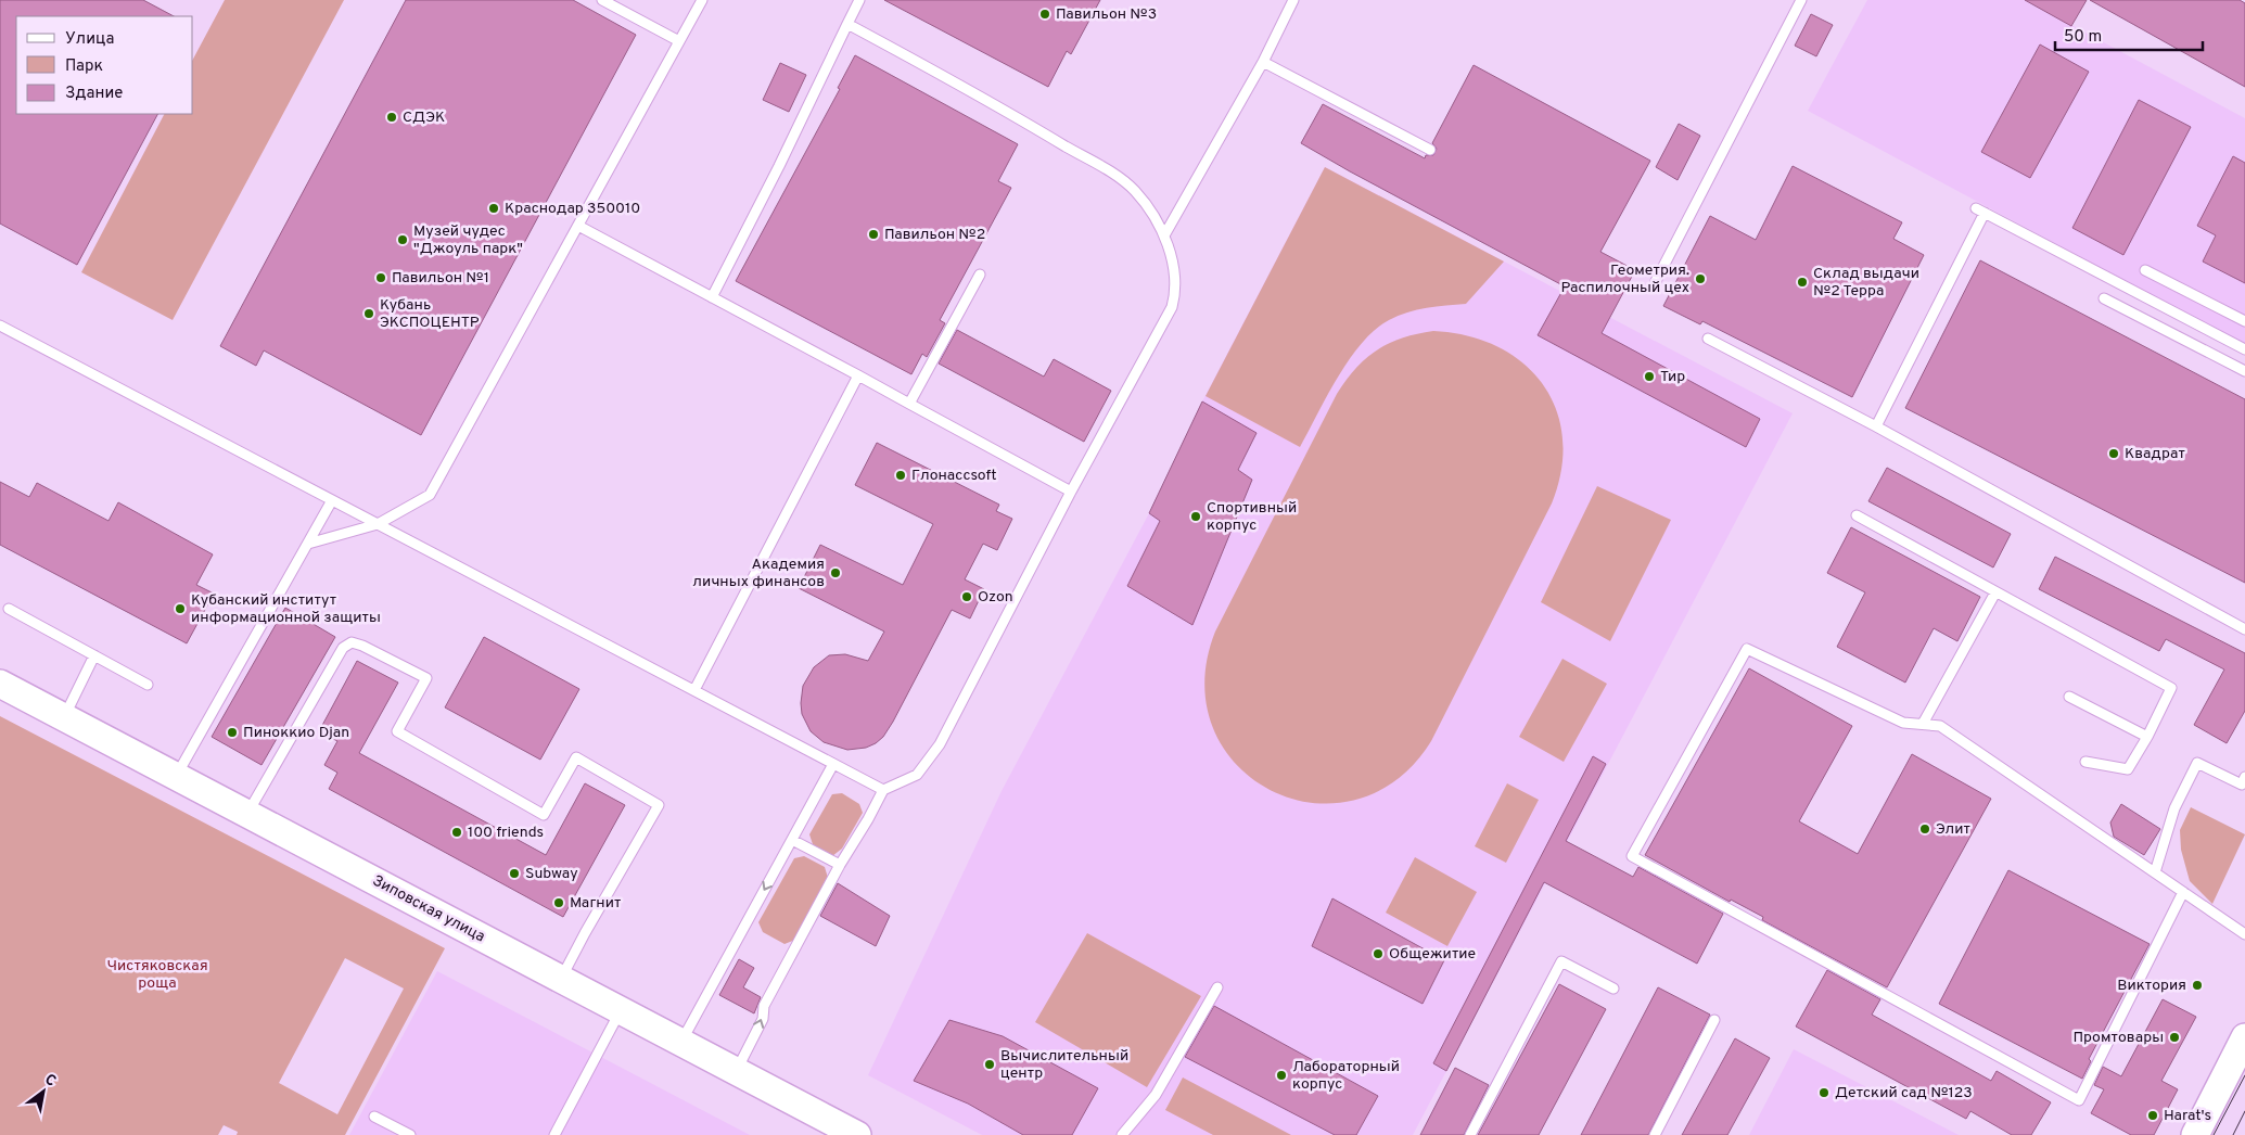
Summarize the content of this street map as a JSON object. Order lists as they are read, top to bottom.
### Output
{
  "streets": {
    "street": ["Зиповская улица"]
  },
  "parks": ["Чистяковская роща"],
  "places": [
    "Павильон №3",
    "СДЭК",
    "Краснодар 350010",
    "Павильон №2",
    "Музей чудес \"Джоуль парк\"",
    "Павильон №1",
    "Геометрия. Распилочный цех",
    "Склад выдачи №2 Терра",
    "Кубань ЭКСПОЦЕНТР",
    "Тир",
    "Квадрат",
    "Глонассsoft",
    "Спортивный корпус",
    "Академия личных финансов",
    "Ozon",
    "Кубанский институт информационной защиты",
    "Пиноккио Djan",
    "Элит",
    "100 friends",
    "Subway",
    "Магнит",
    "Общежитие",
    "Виктория",
    "Промтовары",
    "Вычислительный центр",
    "Лабораторный корпус",
    "Детский сад №123",
    "Harat's"
  ],
  "legend": ["Улица", "Парк", "Здание"],
  "scale_bar": "50 m",
  "north": "top right"
}
